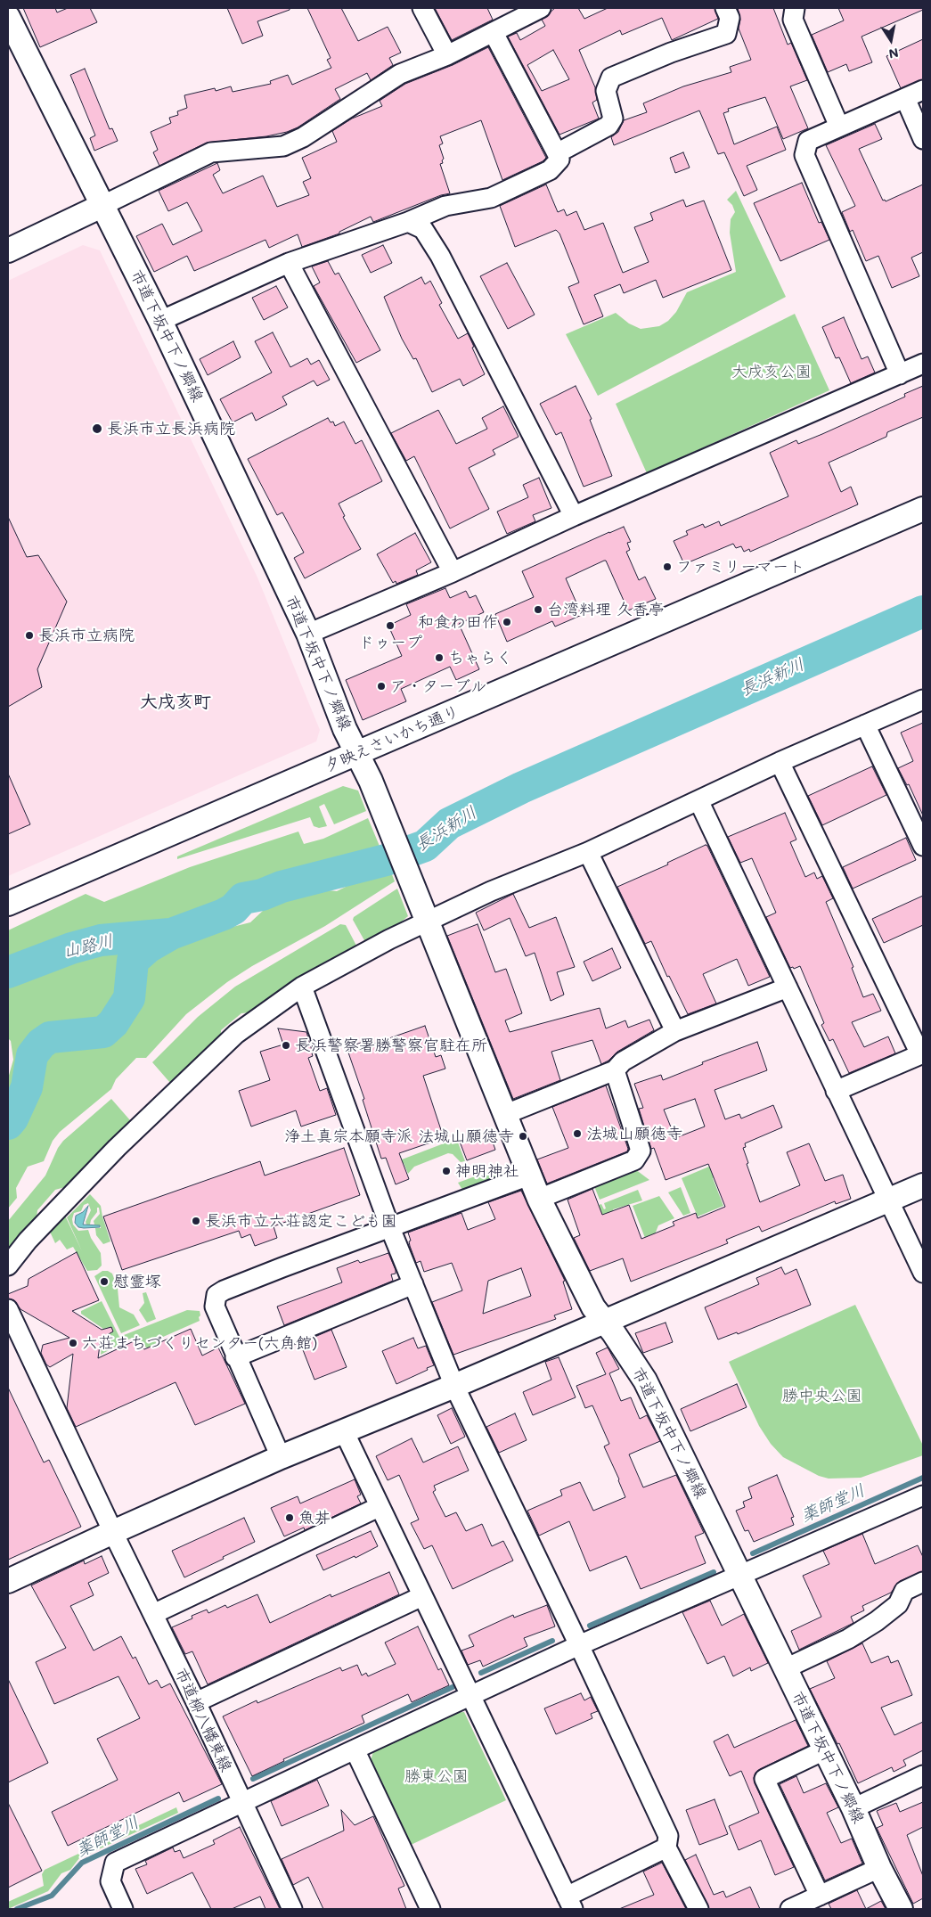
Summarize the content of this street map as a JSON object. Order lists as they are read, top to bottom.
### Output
{
  "streets": {
    "street": ["市道下坂中下ノ郷線", "夕映えさいかち通り", "市道柳八幡東線"]
  },
  "crossings": [
    ["市道下坂中下ノ郷線", "夕映えさいかち通り"]
  ],
  "districts": ["大戌亥町"],
  "water": ["長浜新川", "山路川", "薬師堂川"],
  "parks": ["大戌亥公園", "勝中央公園", "勝東公園"],
  "places": [
    "長浜市立長浜病院",
    "ファミリーマート",
    "台湾料理 久香亭",
    "和食わ田作",
    "ドゥープ",
    "長浜市立病院",
    "ちゃらく",
    "ア・ターブル",
    "長浜警察署勝警察官駐在所",
    "法城山願徳寺",
    "浄土真宗本願寺派 法城山願徳寺",
    "神明神社",
    "長浜市立六荘認定こども園",
    "慰霊塚",
    "六荘まちづくりセンター(六角館)",
    "魚丼"
  ],
  "north": "bottom"
}
